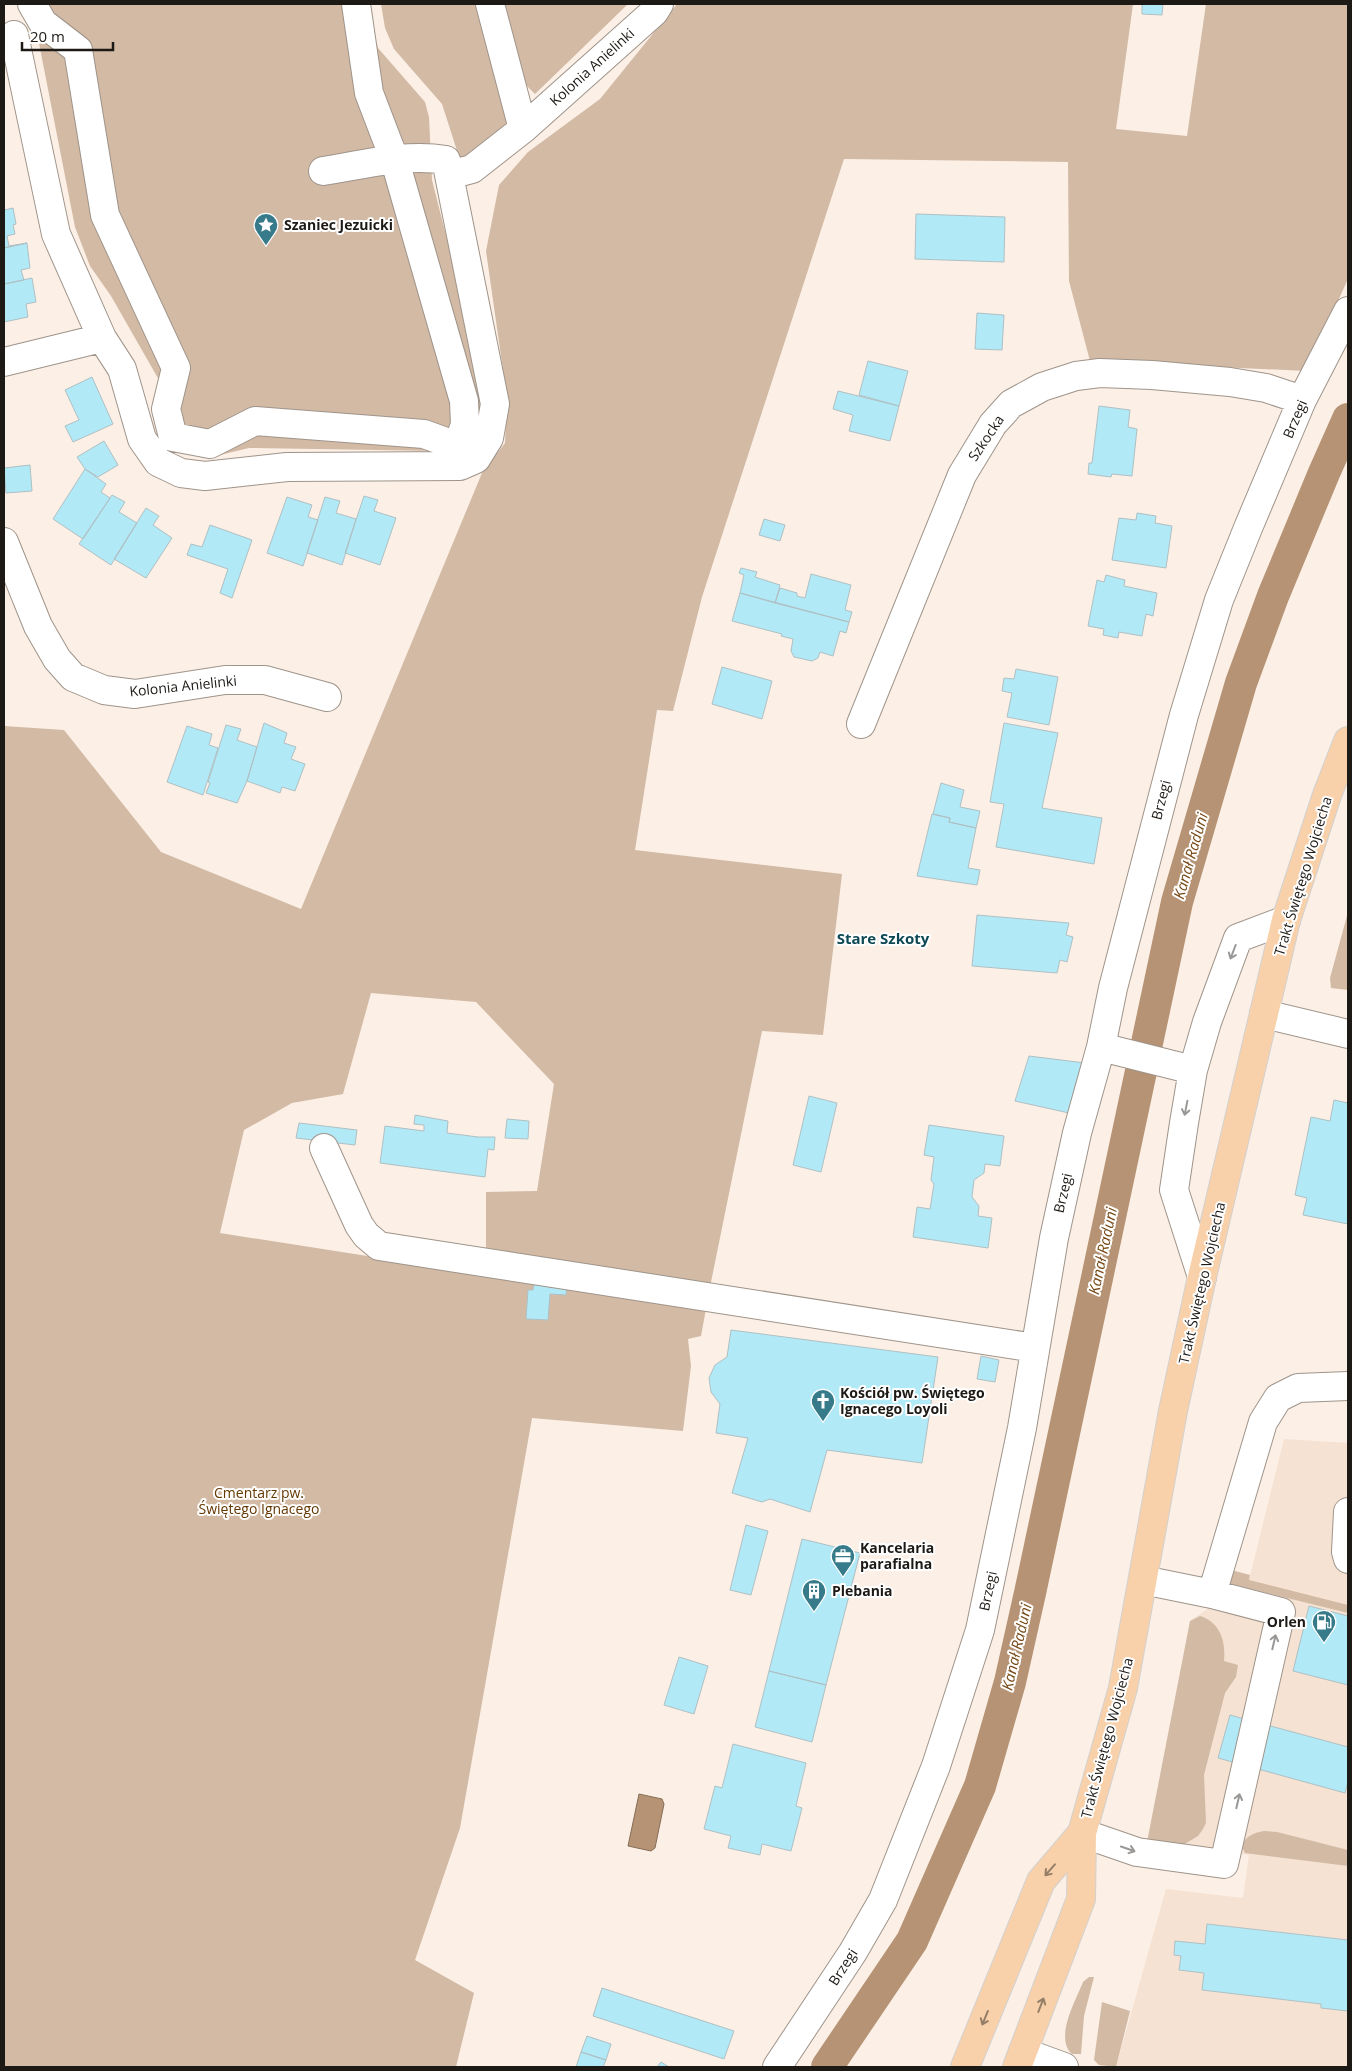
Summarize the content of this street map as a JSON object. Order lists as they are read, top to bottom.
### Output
{
  "streets": {
    "main road": ["Trakt Świętego Wojciecha"],
    "street": ["Kolonia Anielinki", "Brzegi", "Szkocka"]
  },
  "crossings": [
    ["Brzegi", "Szkocka"]
  ],
  "districts": ["Stare Szkoty"],
  "water": ["Kanał Raduni"],
  "parks": ["Cmentarz pw. Świętego Ignacego"],
  "places": {
    "place": ["Szaniec Jezuicki"],
    "church": ["Kościół pw. Świętego Ignacego Loyoli"],
    "office": ["Kancelaria parafialna"],
    "building": ["Plebania"],
    "fuel station": ["Orlen"]
  },
  "scale_bar": "20 m"
}
